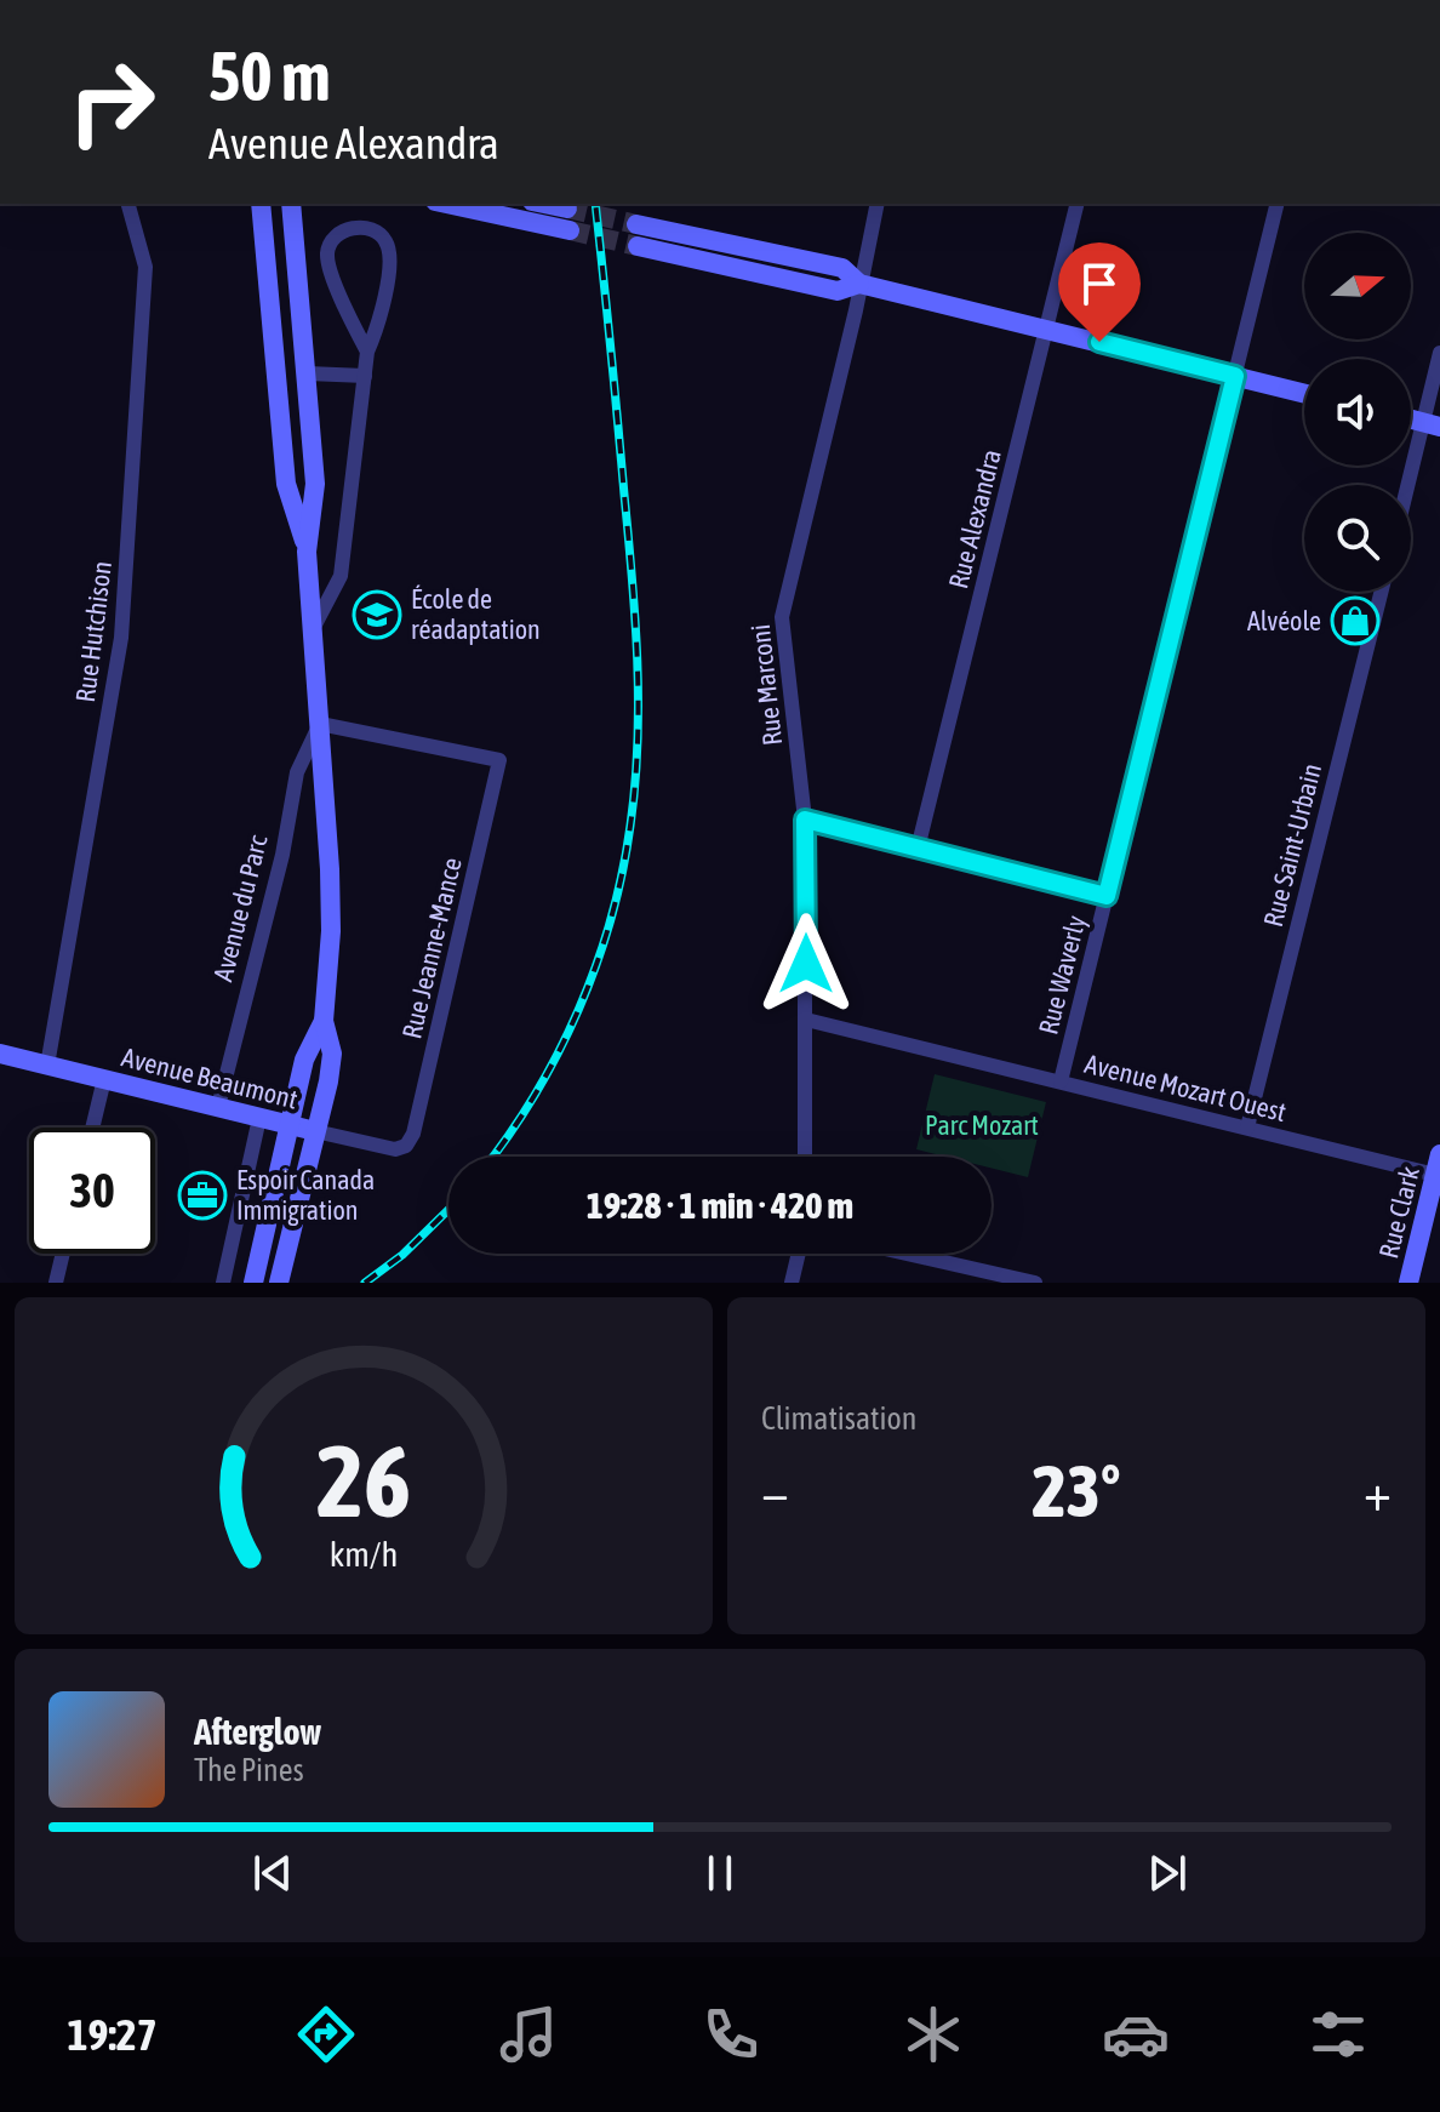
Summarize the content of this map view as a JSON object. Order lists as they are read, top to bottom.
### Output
{
  "streets": {
    "main road": ["Avenue du Parc", "Avenue Beaumont", "Rue Clark"],
    "street": [
      "Rue Alexandra",
      "Rue Hutchison",
      "Rue Marconi",
      "Rue Saint-Urbain",
      "Rue Jeanne-Mance",
      "Rue Waverly",
      "Avenue Mozart Ouest"
    ]
  },
  "crossings": [
    ["Rue Hutchison", "Avenue Beaumont"],
    ["Rue Marconi", "Avenue Mozart Ouest"],
    ["Rue Saint-Urbain", "Avenue Mozart Ouest"],
    ["Avenue du Parc", "Rue Jeanne-Mance"],
    ["Avenue du Parc", "Avenue Beaumont"],
    ["Rue Jeanne-Mance", "Avenue Beaumont"],
    ["Rue Waverly", "Avenue Mozart Ouest"],
    ["Avenue Mozart Ouest", "Rue Clark"]
  ],
  "parks": ["Parc Mozart"],
  "places": {
    "school or university": ["École de réadaptation"],
    "shop": ["Alvéole"],
    "office": ["Espoir Canada Immigration"]
  },
  "north": "right",
  "page": {
    "turn": ["50 m", "Avenue Alexandra"],
    "limit": "30",
    "trip": "19:28 · 1 min · 420 m",
    "tile": "Climatisation",
    "heat": ["−", "23°", "+"],
    "song": ["Afterglow", "The Pines"],
    "tabs": "19:27",
    "gauge": ["26", "km/h"]
  }
}
